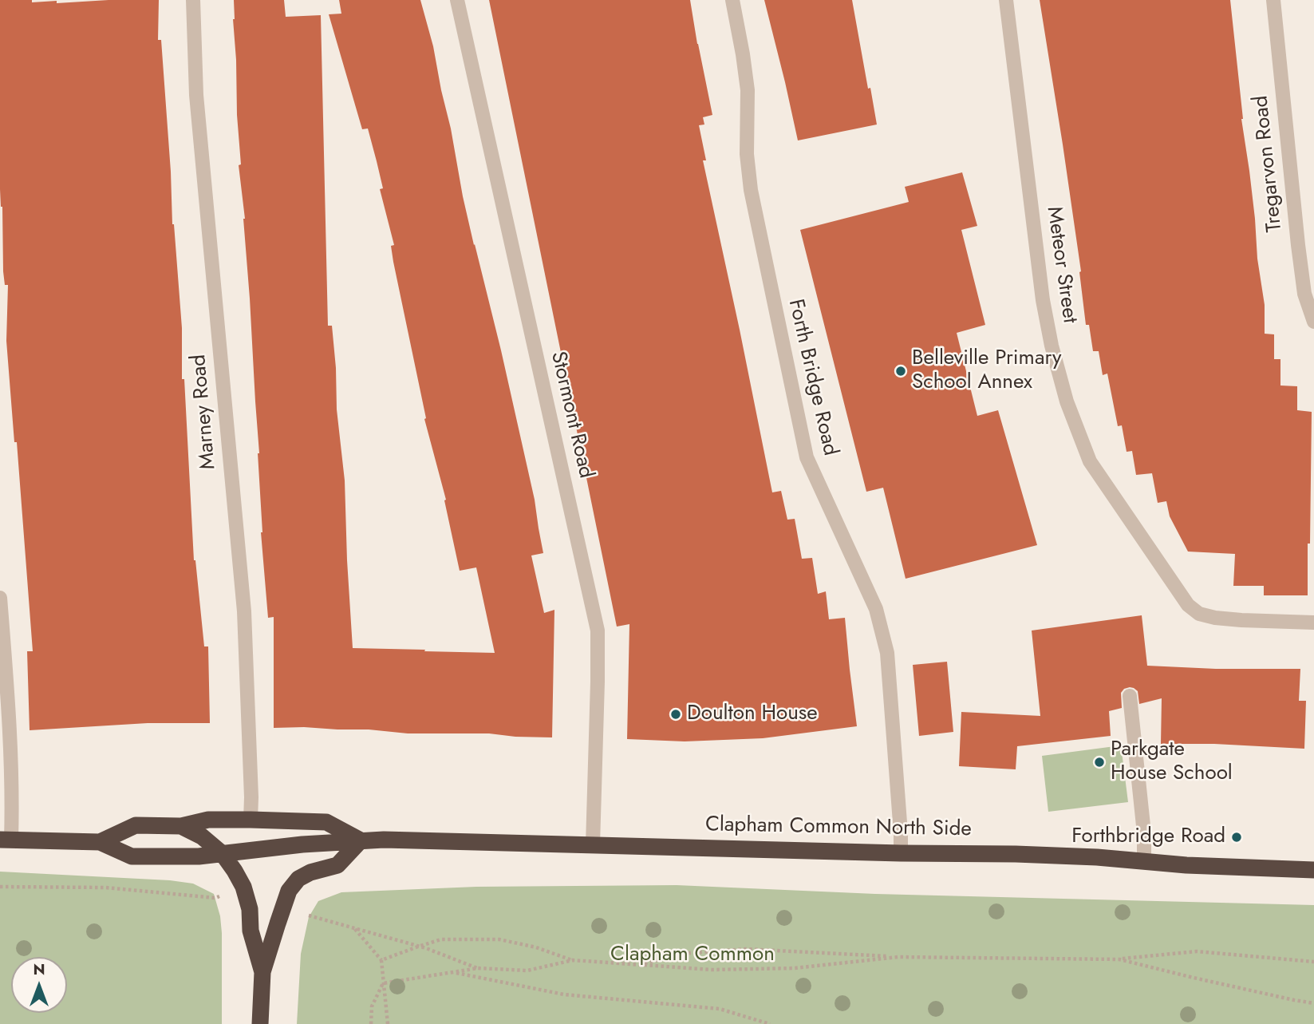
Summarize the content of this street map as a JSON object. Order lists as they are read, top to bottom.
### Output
{
  "streets": {
    "highway": ["Clapham Common North Side"],
    "street": [
      "Tregarvon Road",
      "Meteor Street",
      "Forth Bridge Road",
      "Marney Road",
      "Stormont Road"
    ]
  },
  "crossings": [
    ["Forth Bridge Road", "Clapham Common North Side"],
    ["Marney Road", "Clapham Common North Side"],
    ["Stormont Road", "Clapham Common North Side"]
  ],
  "parks": ["Clapham Common"],
  "places": [
    "Belleville Primary School Annex",
    "Doulton House",
    "Parkgate House School",
    "Forthbridge Road"
  ],
  "north": "top"
}
